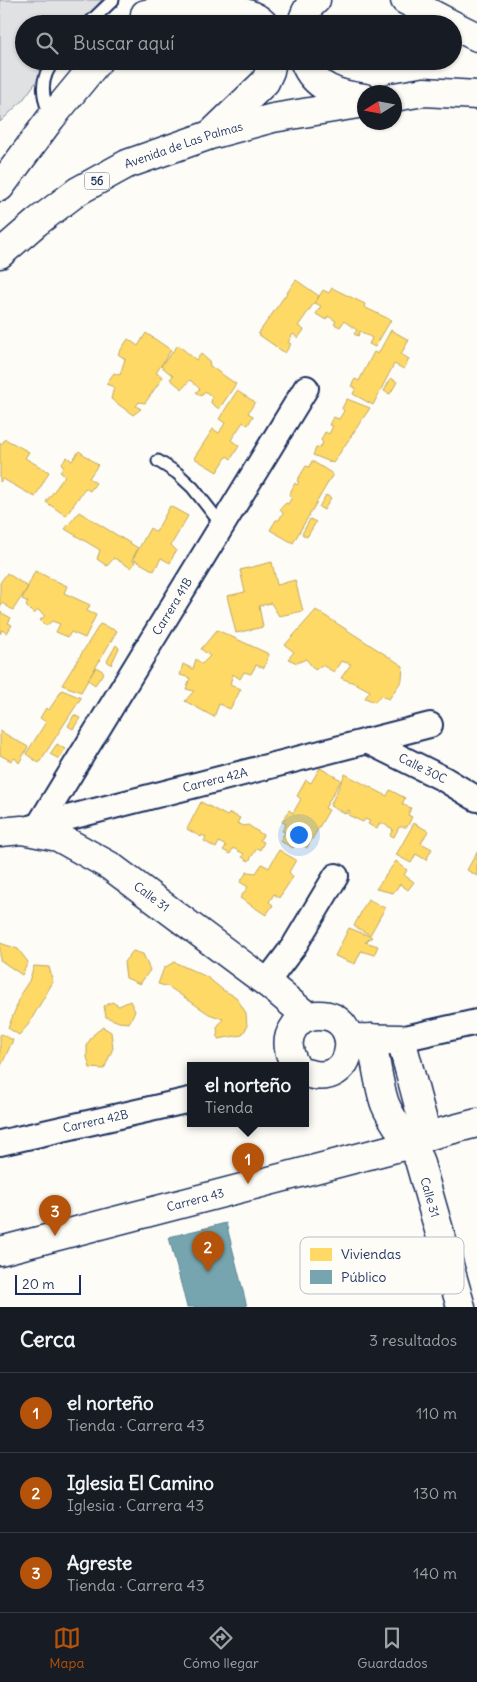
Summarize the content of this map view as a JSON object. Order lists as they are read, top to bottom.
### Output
{
  "streets": {
    "street": [
      "Avenida de Las Palmas",
      "56",
      "Carrera 41B",
      "Calle 30C",
      "Carrera 42A",
      "Calle 31",
      "Carrera 42B",
      "Carrera 43"
    ]
  },
  "crossings": [
    ["Carrera 41B", "Carrera 42A"],
    ["Carrera 41B", "Calle 31"],
    ["Calle 30C", "Carrera 42A"],
    ["Carrera 42A", "Calle 31"],
    ["Calle 31", "Carrera 43"]
  ],
  "legend": ["Viviendas", "Público"],
  "scale_bar": "20 m",
  "north": "left",
  "page": {
    "search": "Buscar aquí",
    "popup": ["el norteño", "Tienda"],
    "pins": ["1", "3", "2"],
    "scale": "20 m",
    "heading": ["Cerca", "3 resultados"],
    "list": [
      {
        "mark": "1",
        "name": "el norteño",
        "note": "Tienda · Carrera 43",
        "value": "110 m"
      },
      {
        "mark": "2",
        "name": "Iglesia El Camino",
        "note": "Iglesia · Carrera 43",
        "value": "130 m"
      },
      {
        "mark": "3",
        "name": "Agreste",
        "note": "Tienda · Carrera 43",
        "value": "140 m"
      }
    ],
    "nav": ["Mapa", "Cómo llegar", "Guardados"]
  }
}
